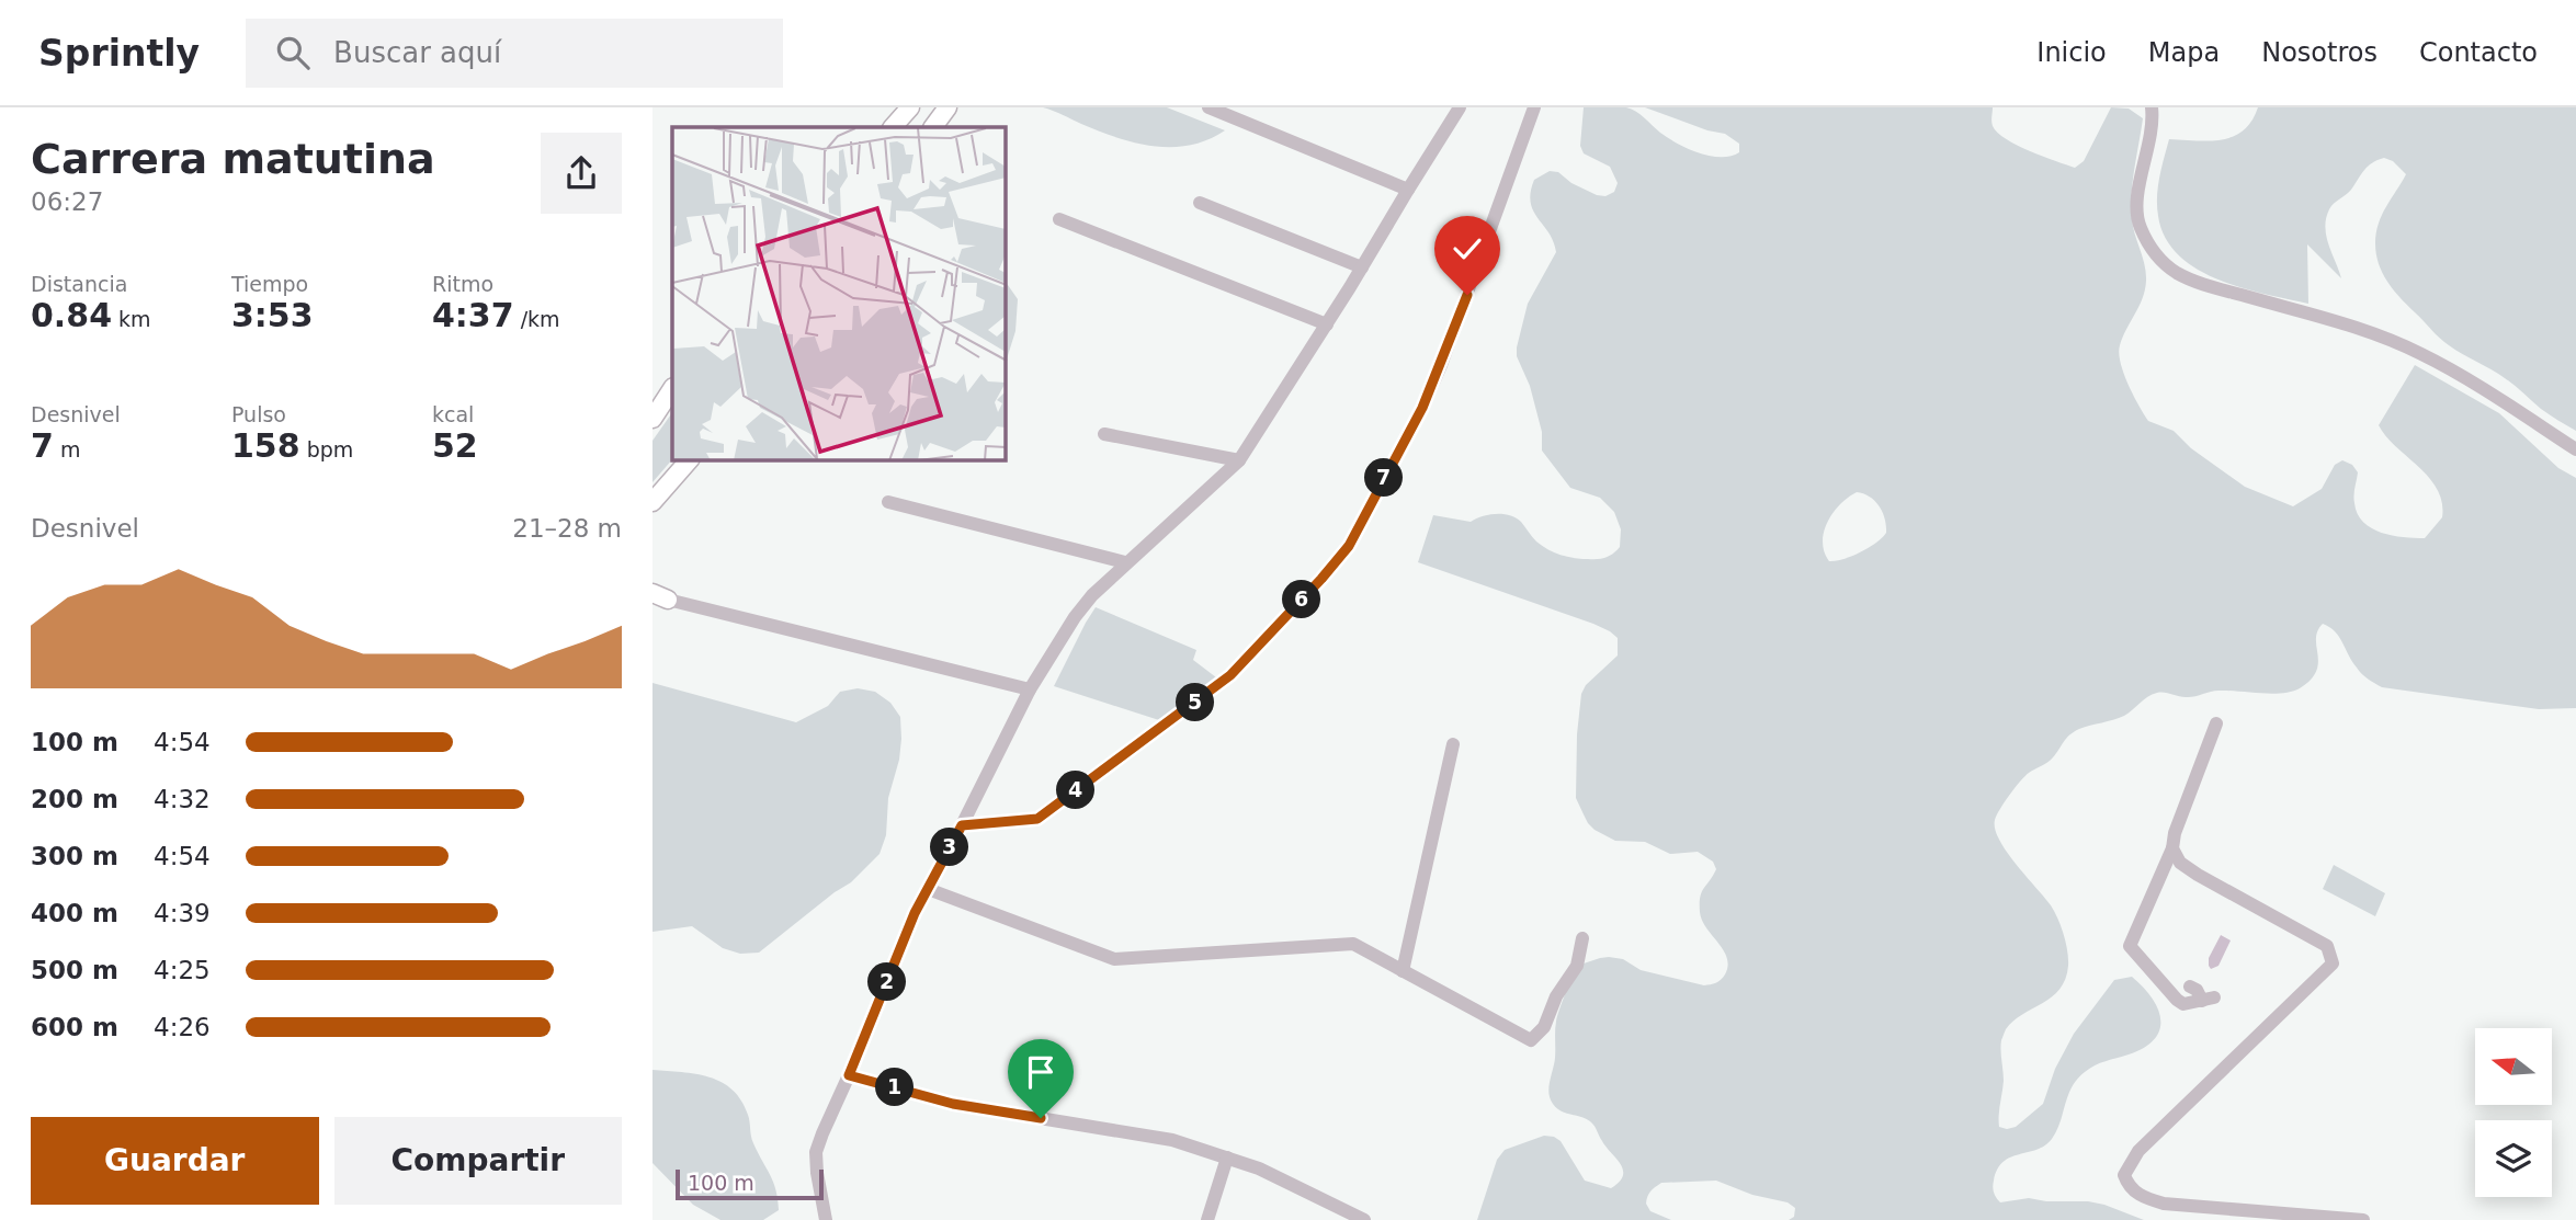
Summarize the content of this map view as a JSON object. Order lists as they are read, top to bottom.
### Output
{
  "scale_bar": "100 m",
  "north": "left",
  "page": {
    "header": "Sprintly",
    "search": "Buscar aquí",
    "nav": [
      "Inicio",
      "Mapa",
      "Nosotros",
      "Contacto"
    ],
    "heading": ["Carrera matutina", "06:27"],
    "stats": [
      ["Distancia", "0.84 km"],
      ["Tiempo", "3:53"],
      ["Ritmo", "4:37 /km"],
      ["Desnivel", "7 m"],
      ["Pulso", "158 bpm"],
      ["kcal", "52"]
    ],
    "pins": [
      "7",
      "6",
      "5",
      "4",
      "3",
      "2",
      "1"
    ],
    "chart": ["Desnivel", "21–28 m"],
    "list": [
      {
        "name": "100 m",
        "note": "4:54"
      },
      {
        "name": "200 m",
        "note": "4:32"
      },
      {
        "name": "300 m",
        "note": "4:54"
      },
      {
        "name": "400 m",
        "note": "4:39"
      },
      {
        "name": "500 m",
        "note": "4:25"
      },
      {
        "name": "600 m",
        "note": "4:26"
      }
    ],
    "buttons": ["Guardar", "Compartir"],
    "scale": "100 m"
  }
}
